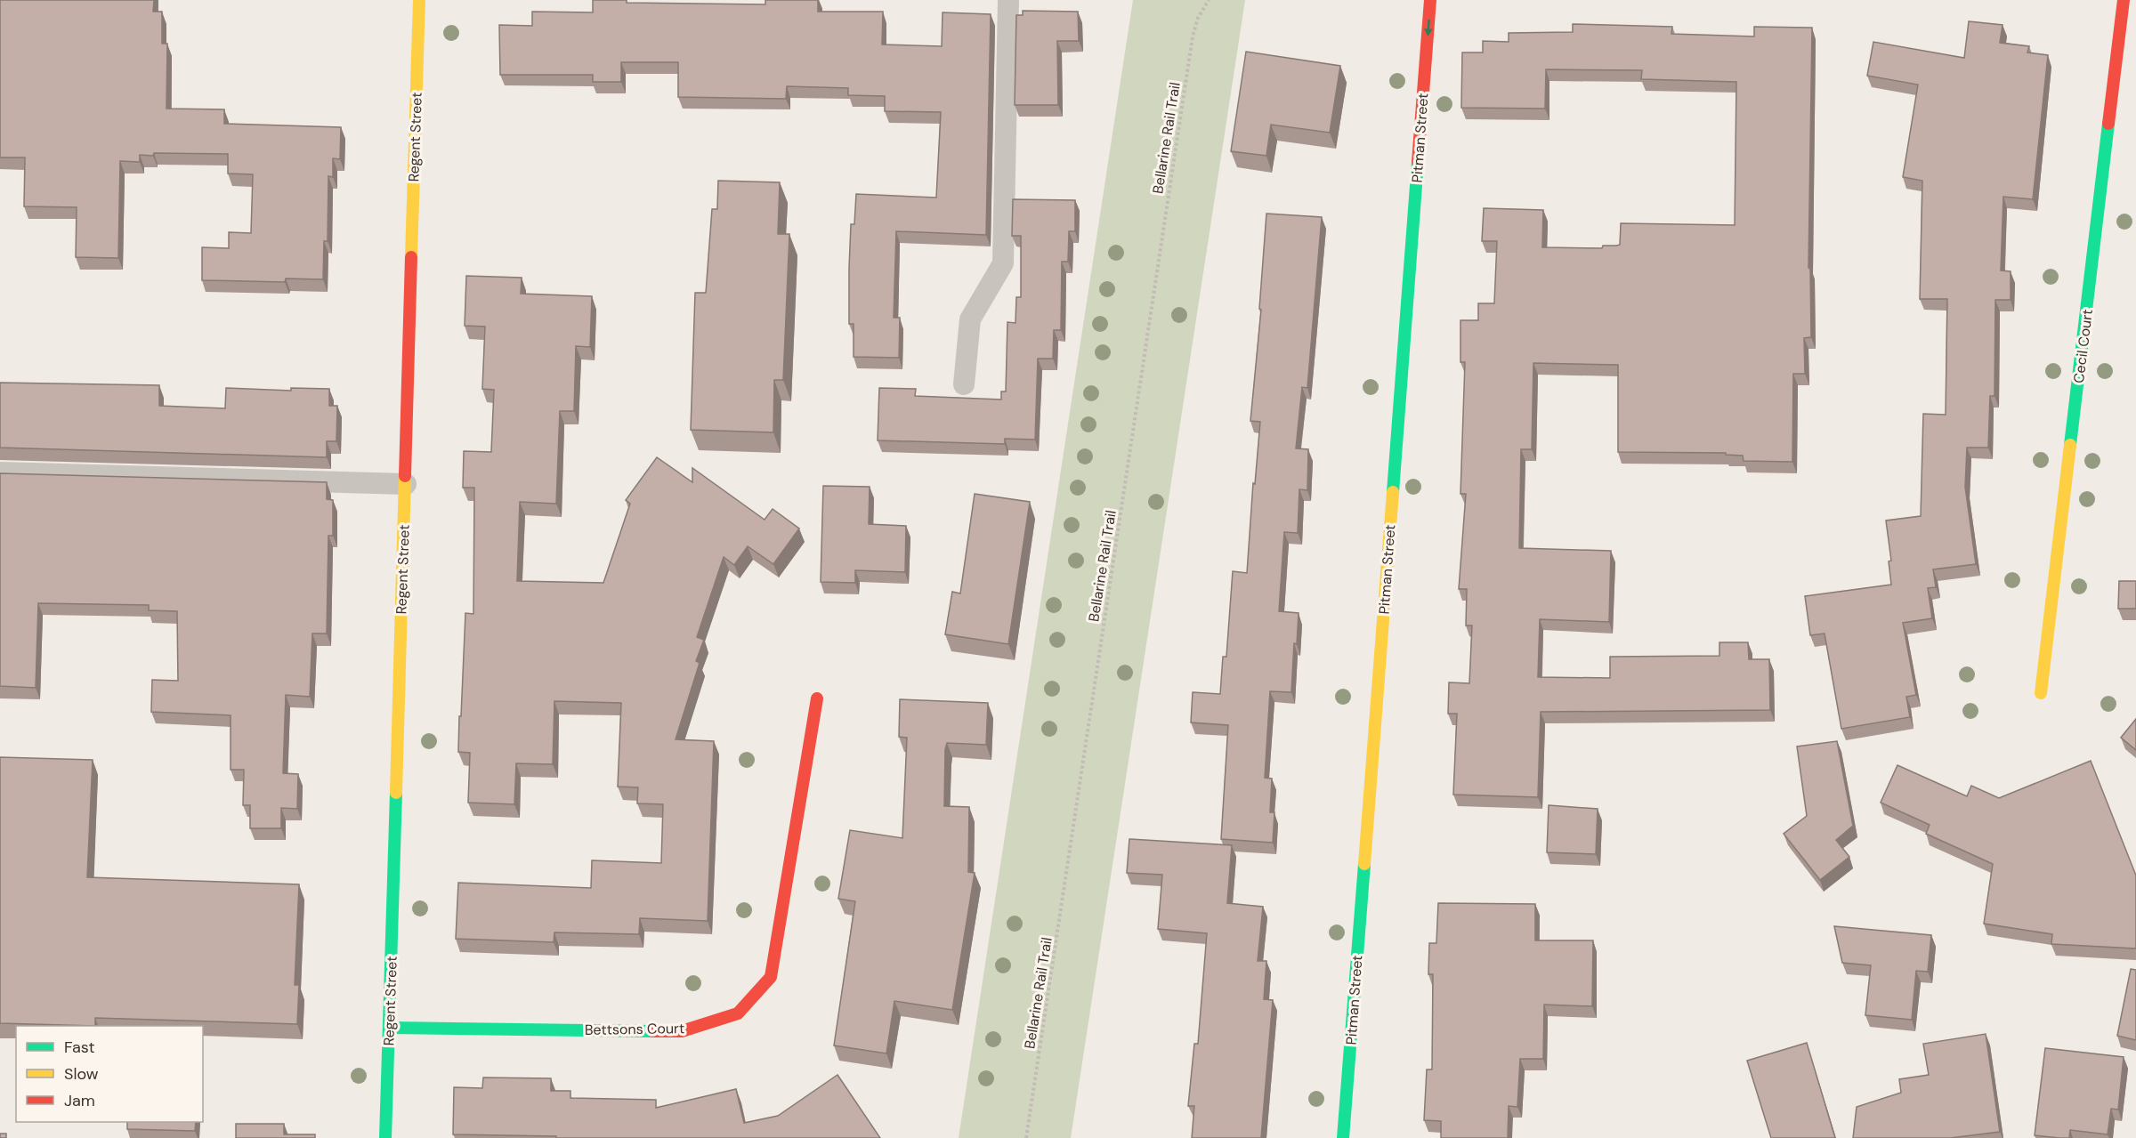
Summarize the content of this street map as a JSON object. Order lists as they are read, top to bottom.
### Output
{
  "streets": {
    "street": [
      "Regent Street",
      "Pitman Street",
      "Cecil Court",
      "Bettsons Court"
    ],
    "path": ["Bellarine Rail Trail"]
  },
  "crossings": [
    ["Regent Street", "Bettsons Court"]
  ],
  "one_way": ["Pitman Street"],
  "legend": ["Fast", "Slow", "Jam"]
}
